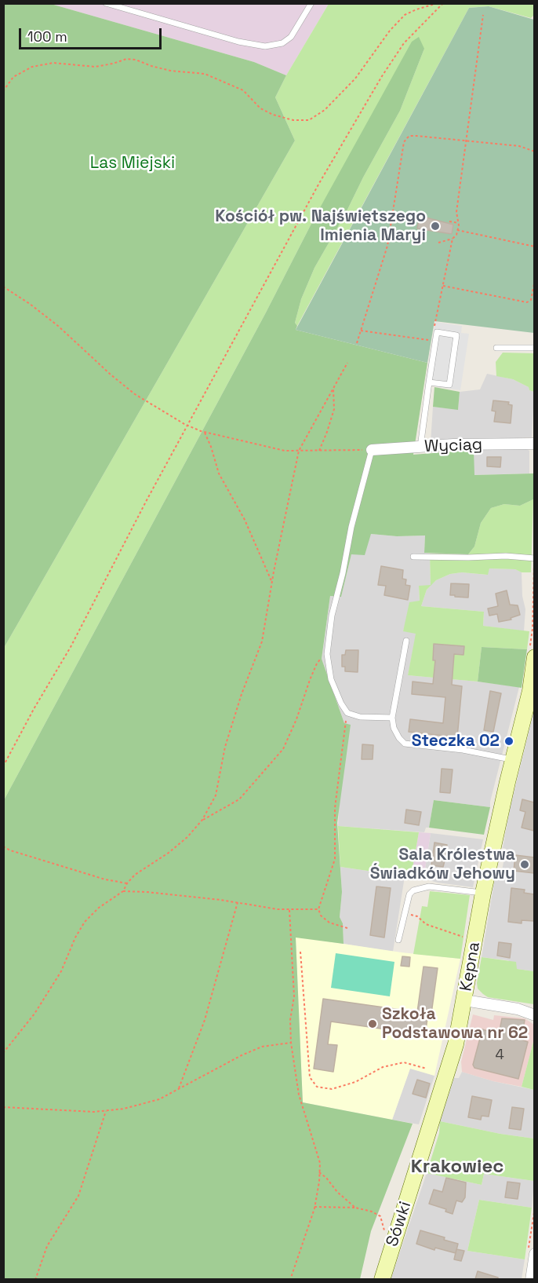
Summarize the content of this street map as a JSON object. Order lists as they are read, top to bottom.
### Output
{
  "streets": {
    "street": ["Wyciąg", "Kępna", "Sówki"]
  },
  "crossings": [
    ["Kępna", "Sówki"]
  ],
  "districts": ["Krakowiec"],
  "parks": ["Las Miejski"],
  "places": [
    "Kościół pw. Najświętszego Imienia Maryi",
    "Steczka 02",
    "Sala Królestwa Świadków Jehowy",
    "Szkoła Podstawowa nr 62"
  ],
  "house_numbers": ["4"],
  "scale_bar": "100 m"
}
